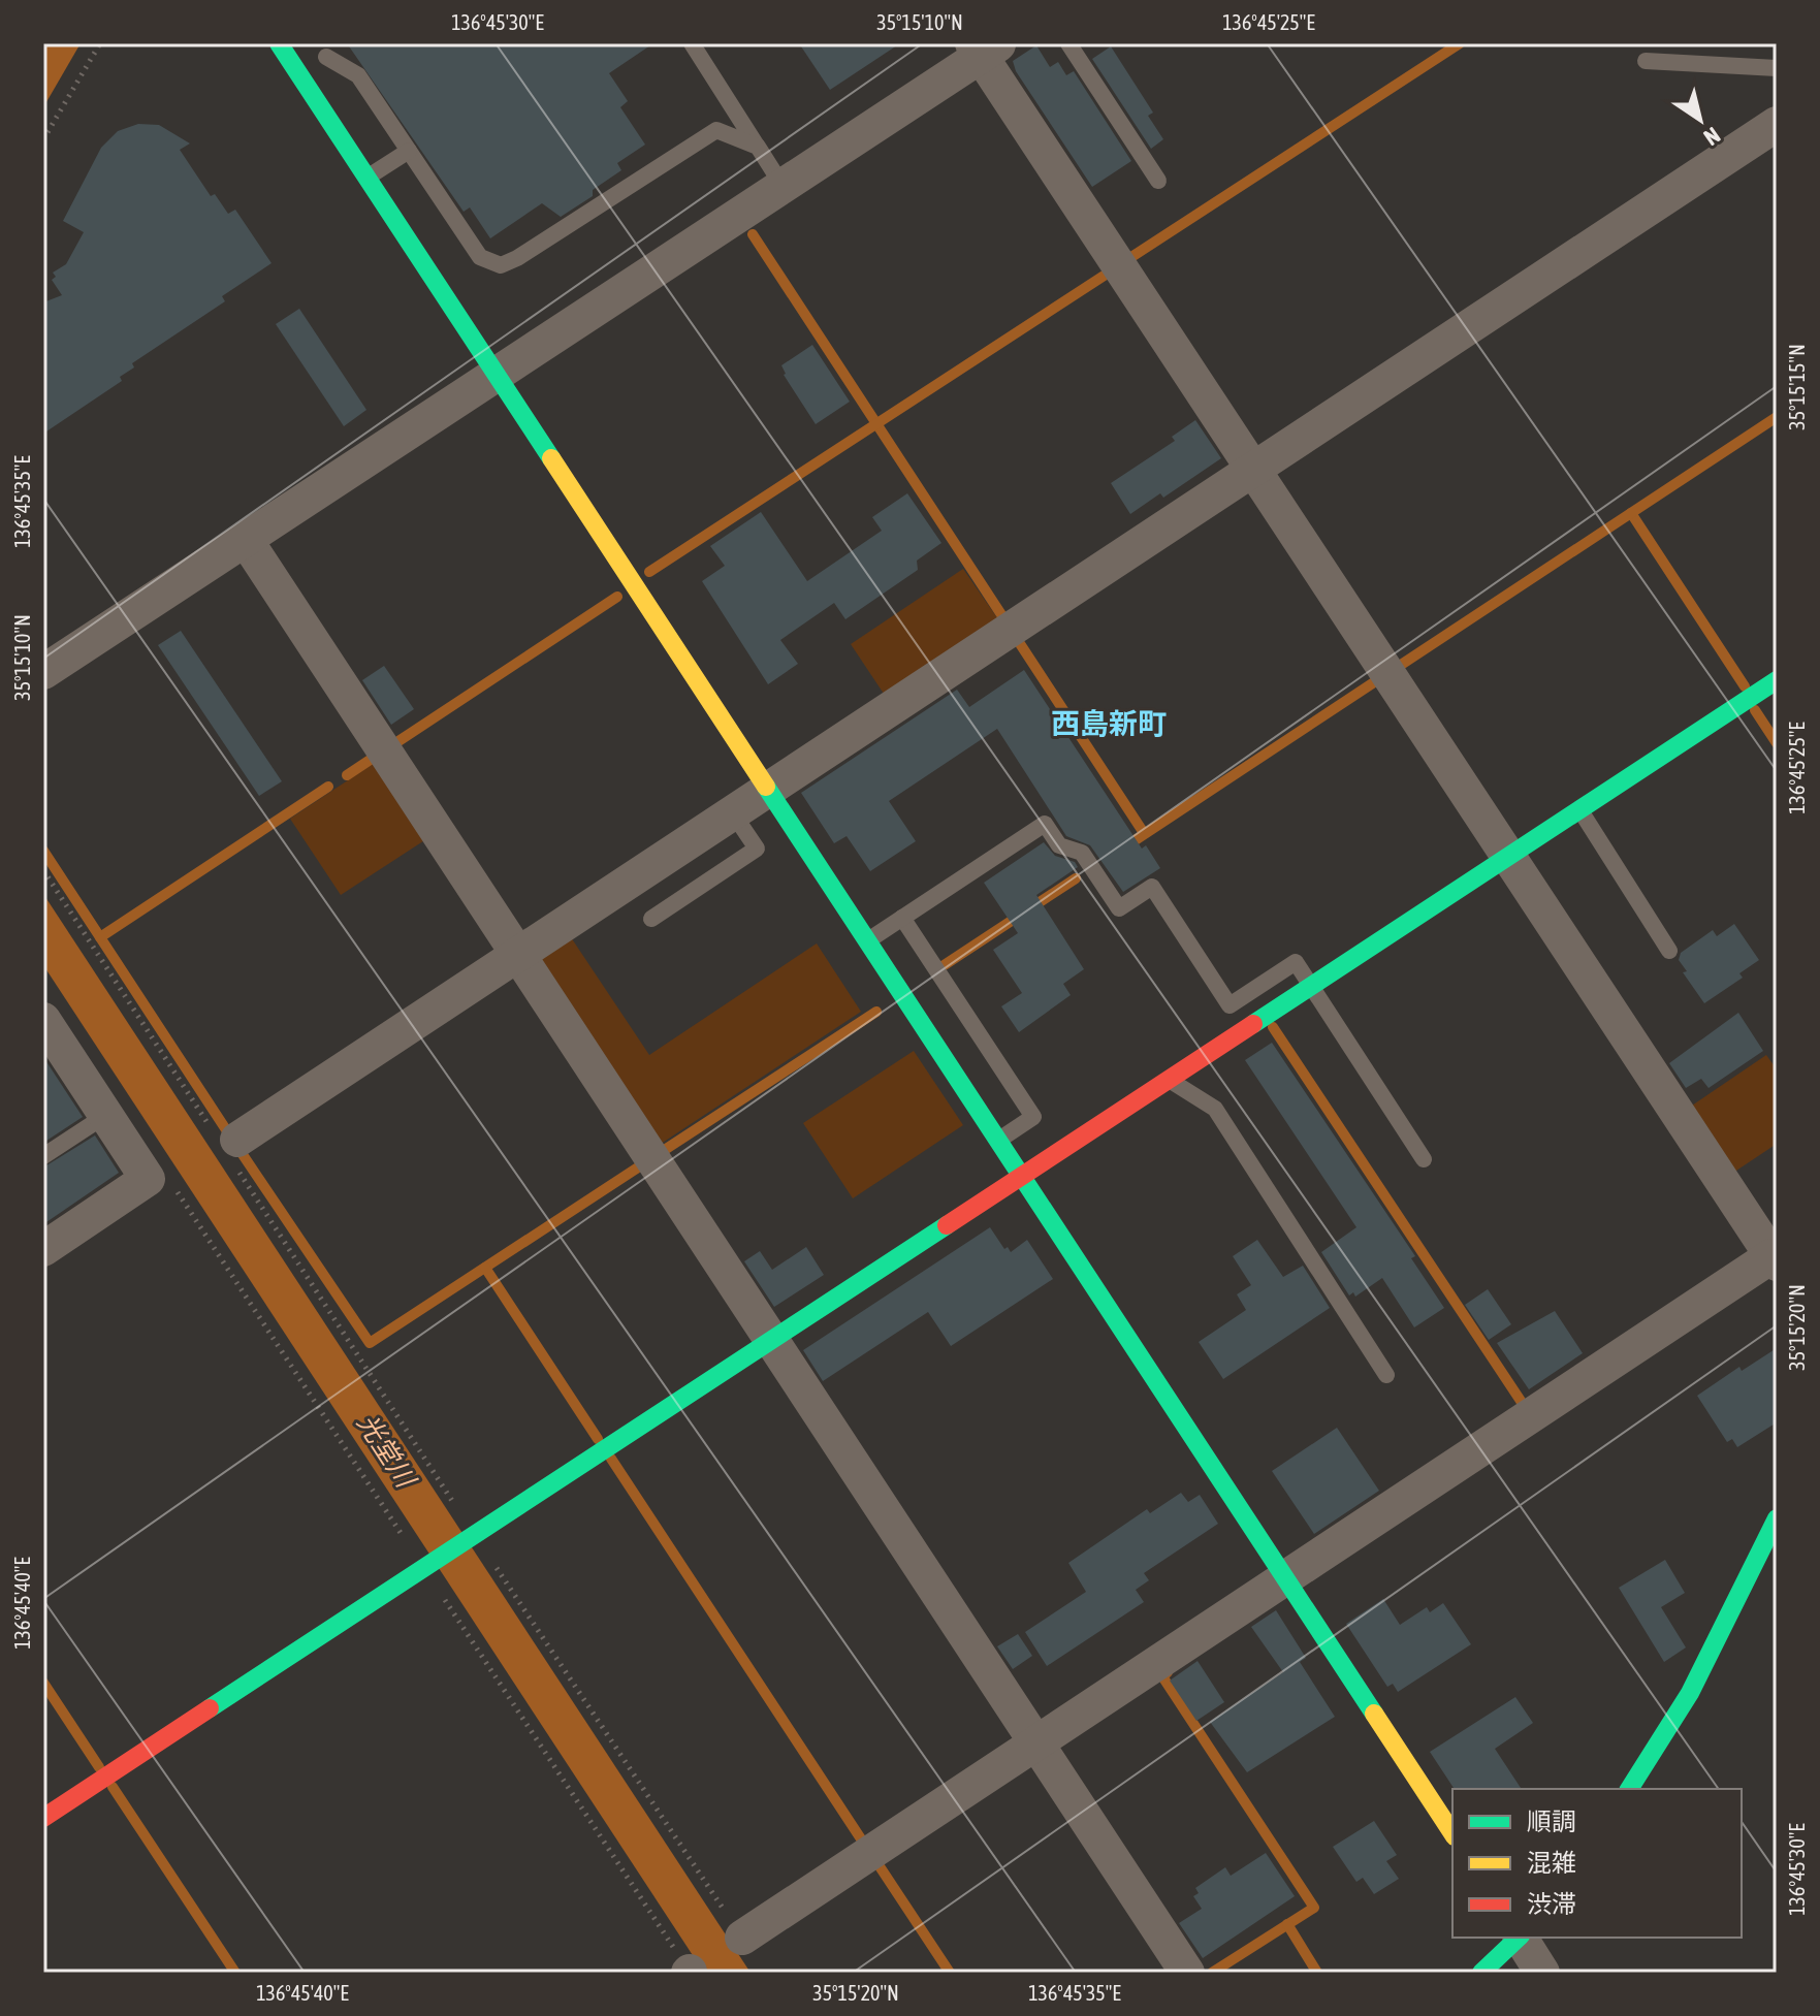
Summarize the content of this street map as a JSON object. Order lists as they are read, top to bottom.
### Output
{
  "districts": ["西島新町"],
  "water": ["光堂川"],
  "legend": ["順調", "混雑", "渋滞"],
  "north": "bottom right",
  "coordinates": [
    "136°45'30\"E",
    "35°15'10\"N",
    "136°45'25\"E",
    "35°15'15\"N",
    "136°45'35\"E",
    "35°15'20\"N",
    "136°45'40\"E"
  ]
}
